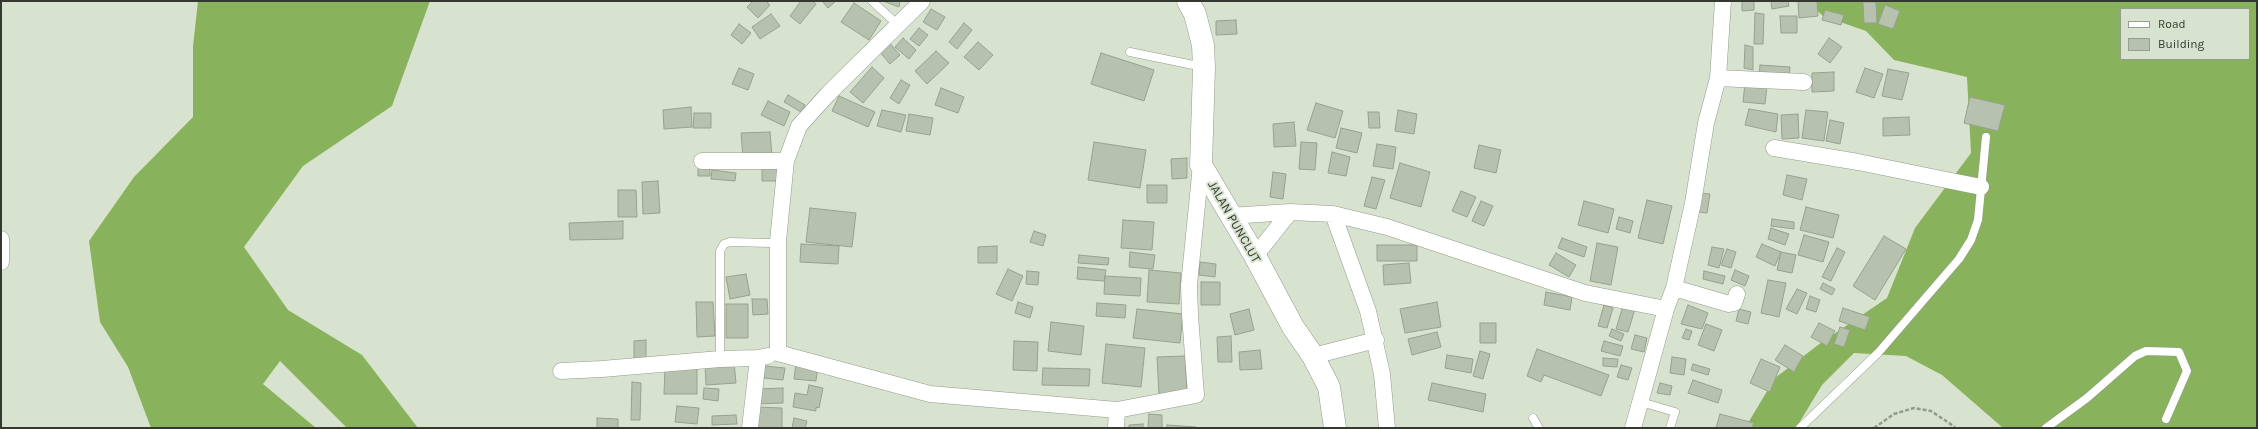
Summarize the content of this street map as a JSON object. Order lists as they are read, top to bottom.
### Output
{
  "streets": {
    "main road": ["JALAN PUNCLUT"]
  },
  "legend": ["Road", "Building"]
}
